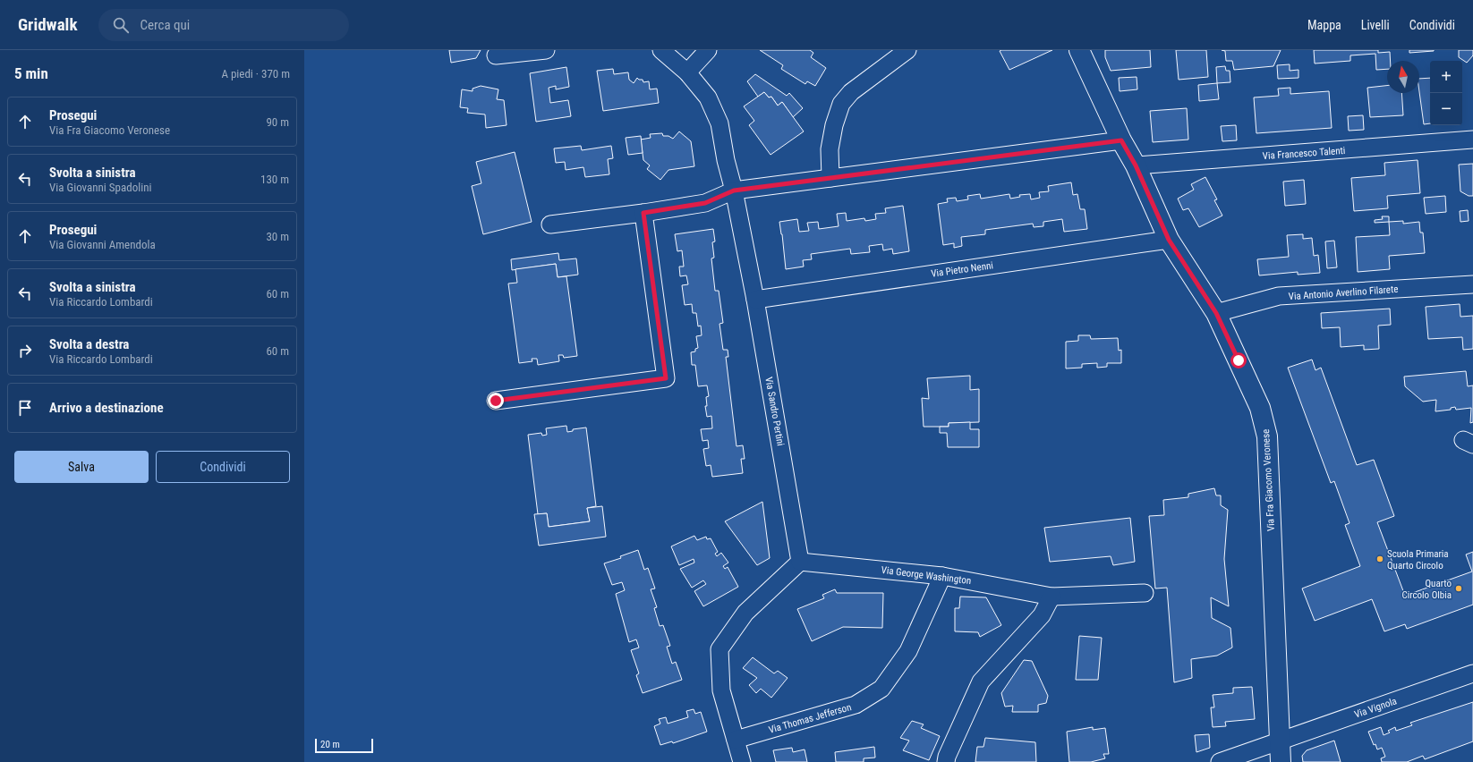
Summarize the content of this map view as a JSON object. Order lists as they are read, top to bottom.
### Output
{
  "streets": {
    "street": [
      "Via Francesco Talenti",
      "Via Pietro Nenni",
      "Via Antonio Averlino Filarete",
      "Via Sandro Pertini",
      "Via Fra Giacomo Veronese",
      "Via George Washington",
      "Via Vignola",
      "Via Thomas Jefferson"
    ]
  },
  "crossings": [
    ["Via Francesco Talenti", "Via Fra Giacomo Veronese"],
    ["Via Pietro Nenni", "Via Sandro Pertini"],
    ["Via Pietro Nenni", "Via Fra Giacomo Veronese"],
    ["Via Antonio Averlino Filarete", "Via Fra Giacomo Veronese"],
    ["Via Sandro Pertini", "Via George Washington"],
    ["Via Fra Giacomo Veronese", "Via Vignola"],
    ["Via George Washington", "Via Thomas Jefferson"]
  ],
  "places": ["Scuola Primaria Quarto Circolo", "Quarto Circolo Olbia"],
  "scale_bar": "20 m",
  "north": "top",
  "page": {
    "header": "Gridwalk",
    "search": "Cerca qui",
    "nav": ["Mappa", "Livelli", "Condividi"],
    "heading": ["5 min", "A piedi · 370 m"],
    "map_buttons": ["+", "−"],
    "list": [
      ["Prosegui", "Via Fra Giacomo Veronese", "90 m"],
      ["Svolta a sinistra", "Via Giovanni Spadolini", "130 m"],
      ["Prosegui", "Via Giovanni Amendola", "30 m"],
      ["Svolta a sinistra", "Via Riccardo Lombardi", "60 m"],
      ["Svolta a destra", "Via Riccardo Lombardi", "60 m"],
      "Arrivo a destinazione"
    ],
    "buttons": ["Salva", "Condividi"],
    "scale": "20 m"
  }
}
